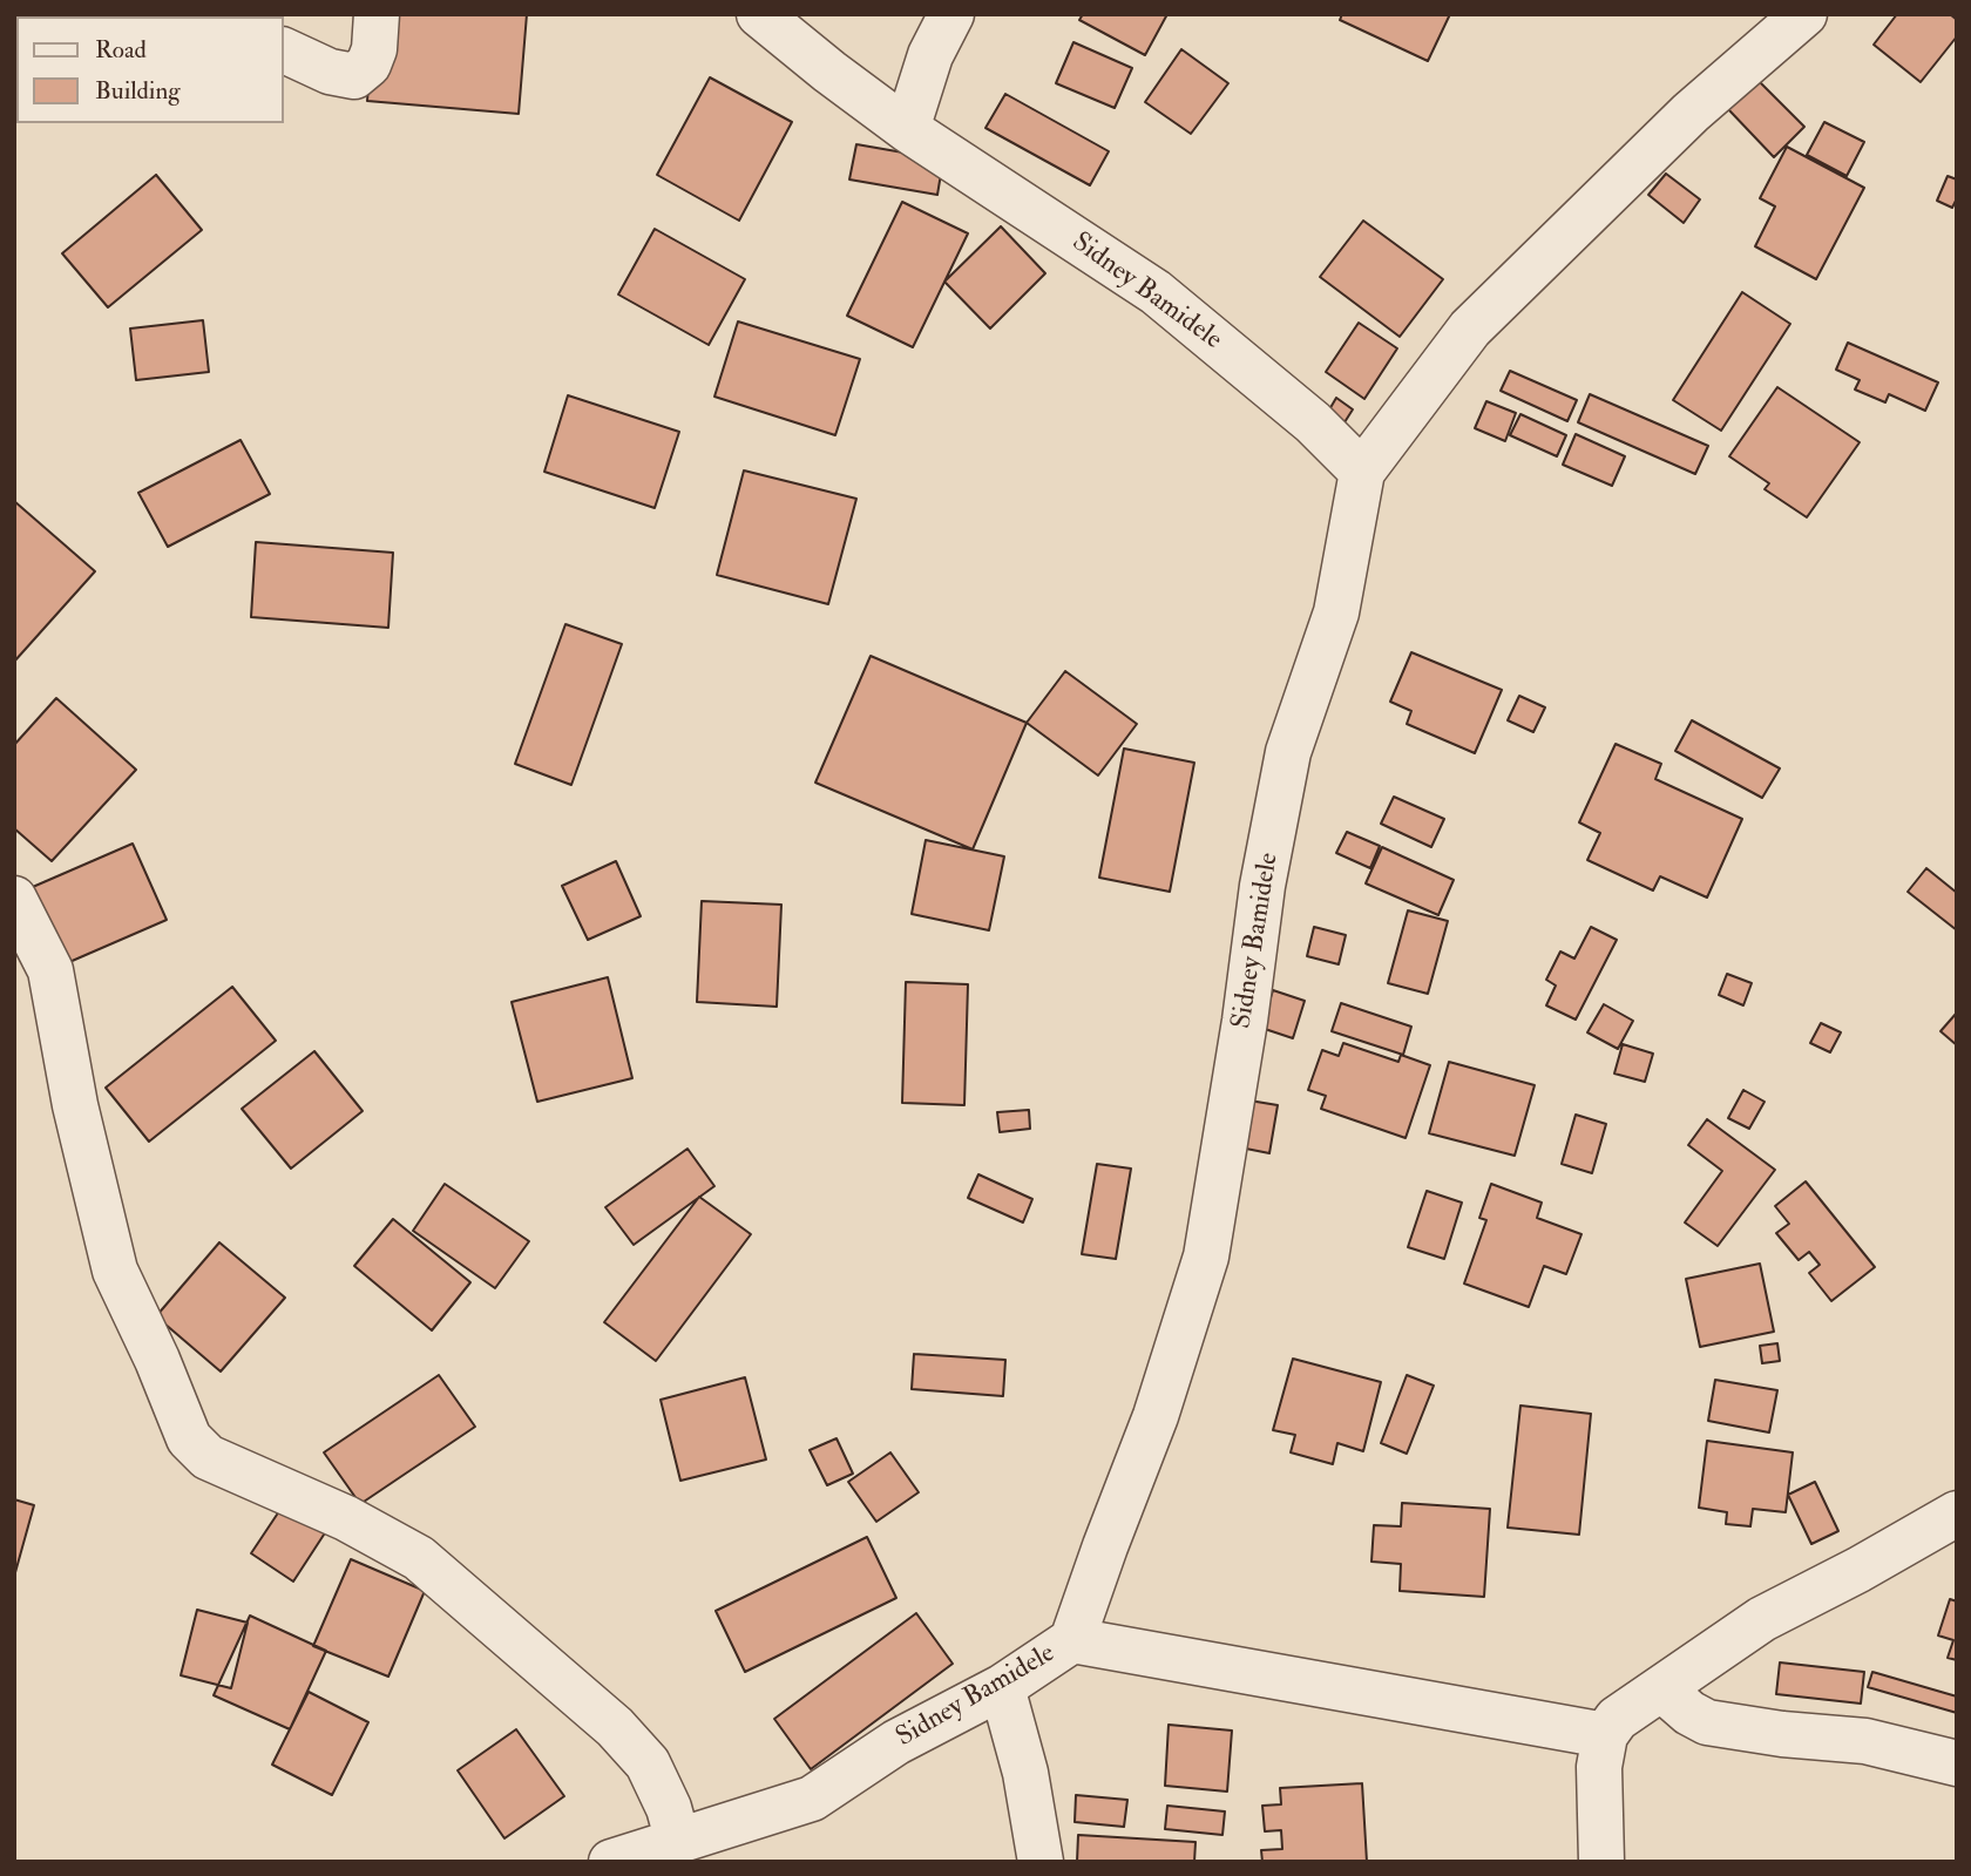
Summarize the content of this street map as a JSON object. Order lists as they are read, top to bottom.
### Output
{
  "streets": {
    "street": ["Sidney Bamidele"]
  },
  "legend": ["Road", "Building"]
}
